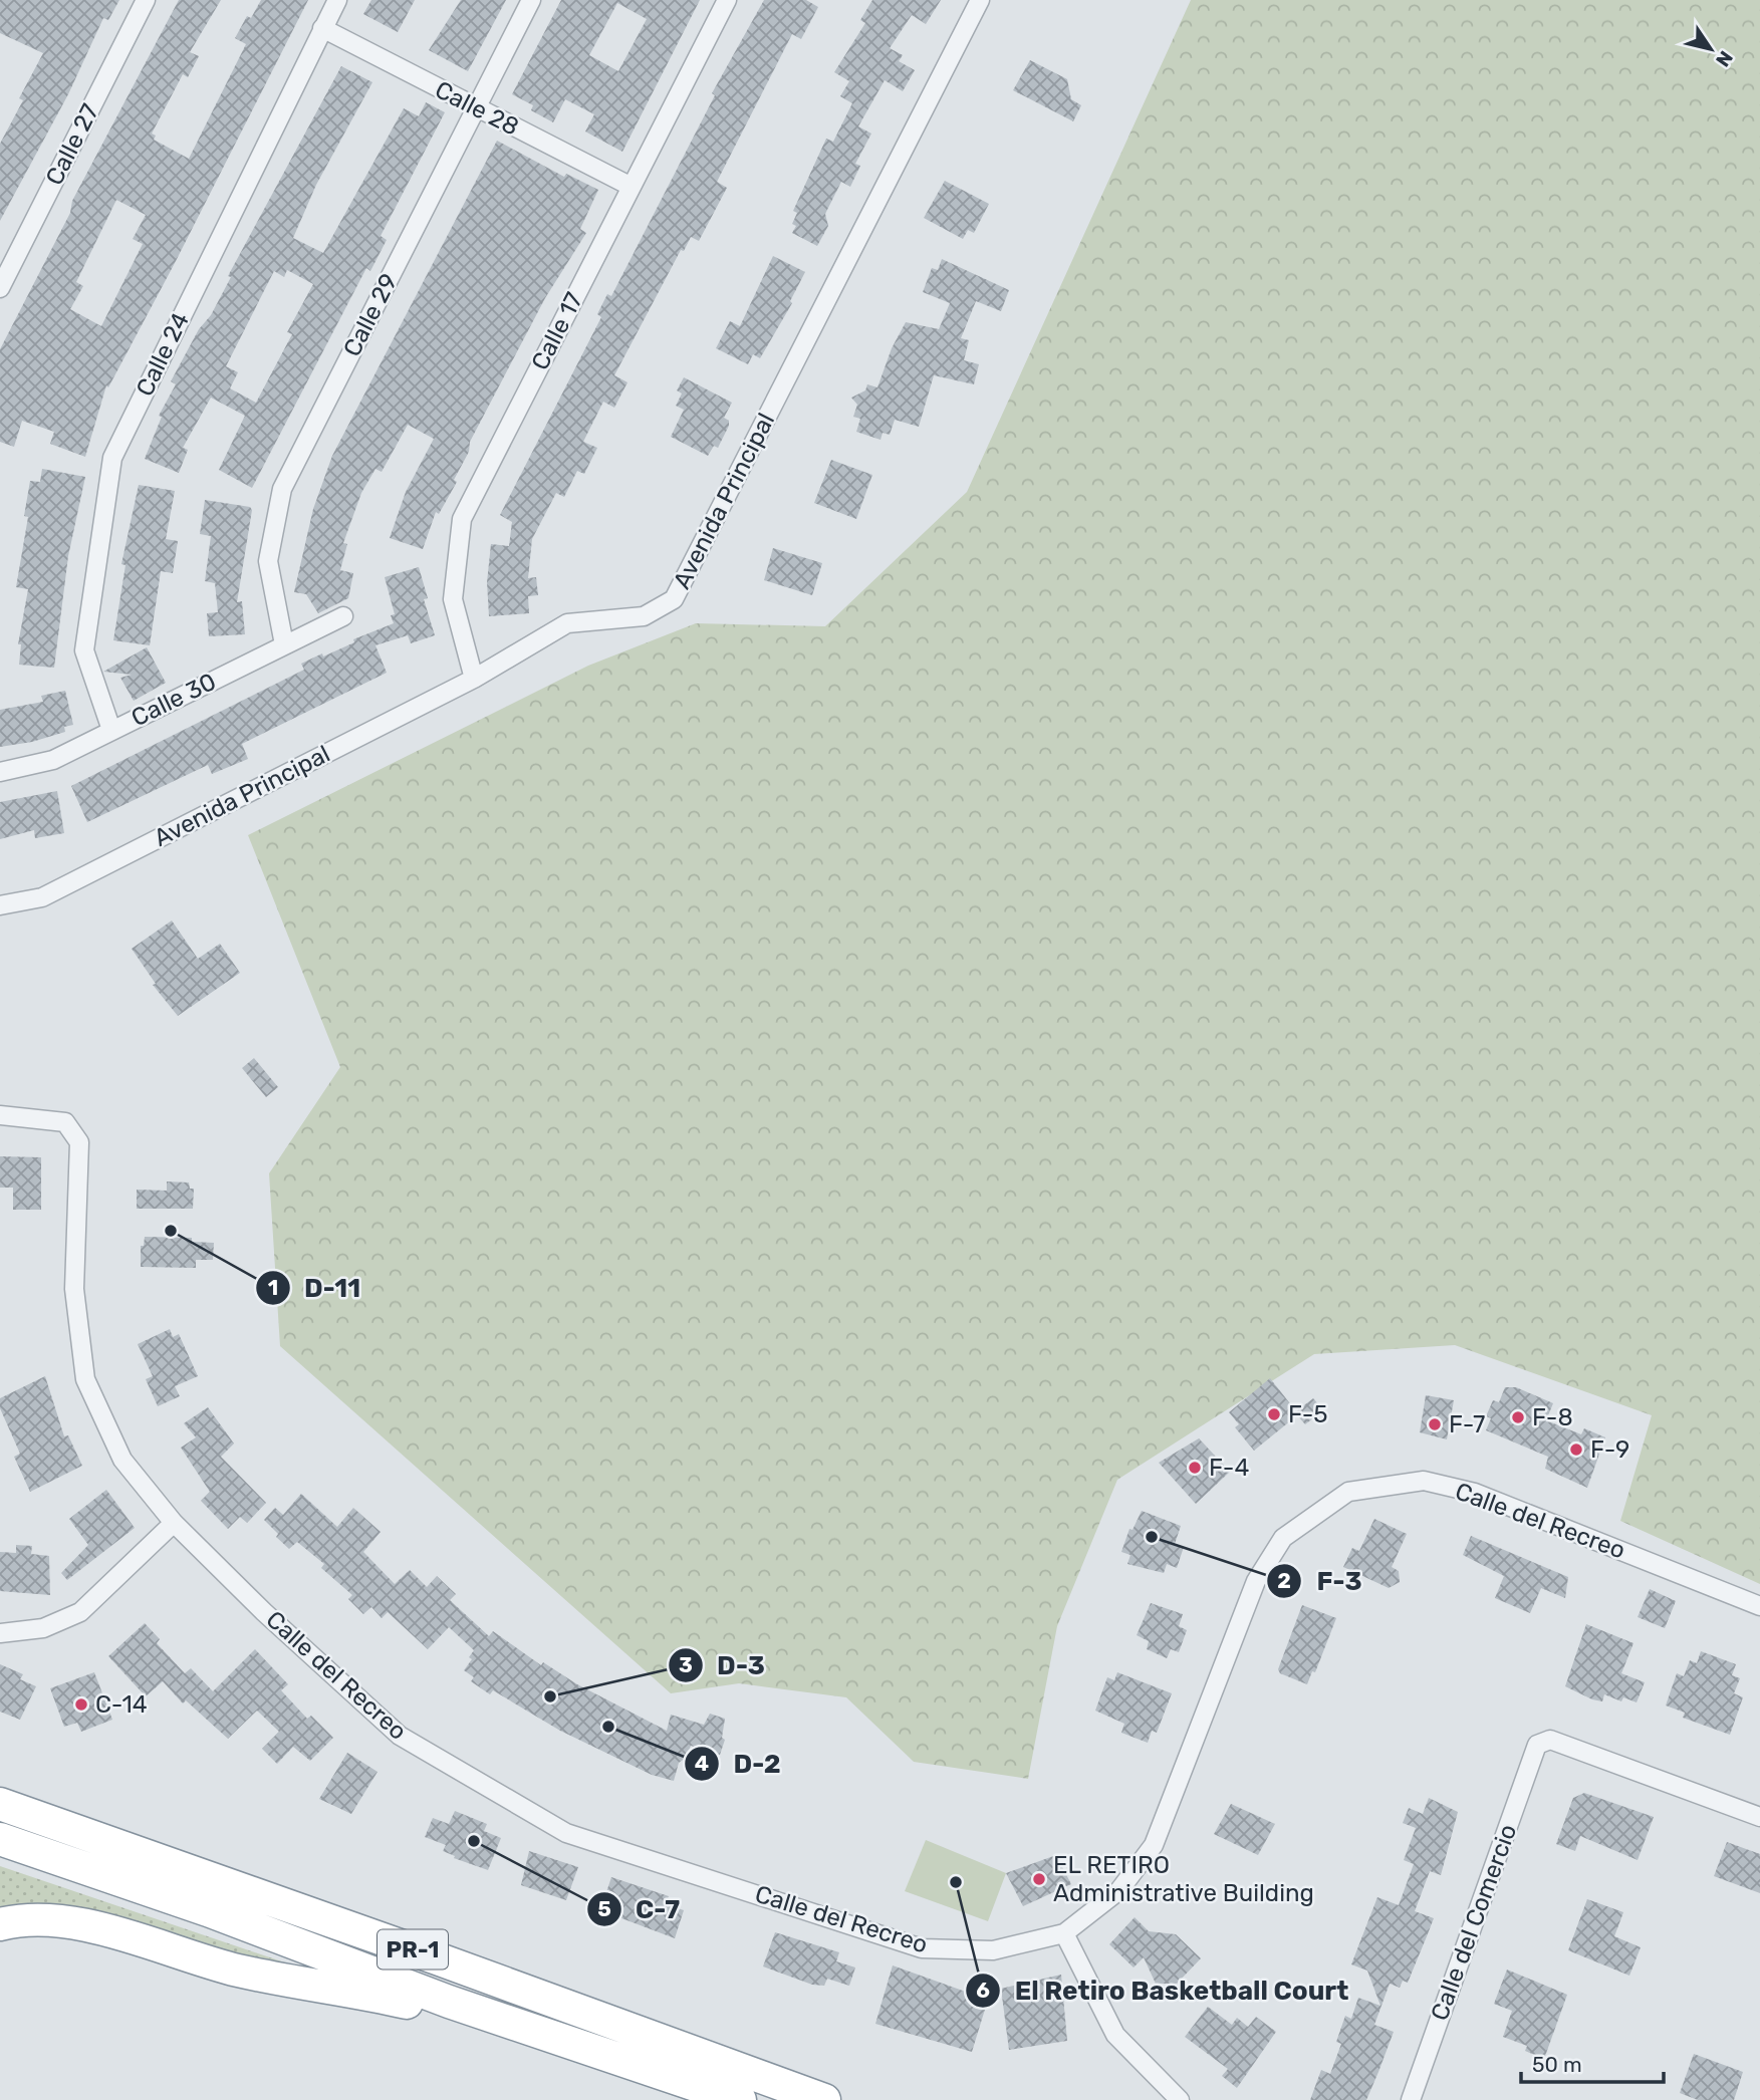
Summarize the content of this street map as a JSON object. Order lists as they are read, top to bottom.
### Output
{
  "streets": {
    "highway": ["PR-1"],
    "street": [
      "Calle 28",
      "Calle 27",
      "Calle 29",
      "Calle 17",
      "Calle 24",
      "Avenida Principal",
      "Calle 30",
      "Calle del Recreo",
      "Calle del Comercio"
    ]
  },
  "crossings": [
    ["Calle 28", "Calle 29"],
    ["Calle 28", "Calle 17"],
    ["Calle 28", "Calle 24"],
    ["Calle 29", "Calle 30"],
    ["Calle 17", "Avenida Principal"],
    ["Calle 24", "Calle 30"]
  ],
  "places": [
    "D-11",
    "F-5",
    "F-8",
    "F-7",
    "F-9",
    "F-4",
    "F-3",
    "D-3",
    "C-14",
    "D-2",
    "C-7",
    "EL RETIRO Administrative Building",
    "El Retiro Basketball Court"
  ],
  "scale_bar": "50 m",
  "north": "bottom right"
}
